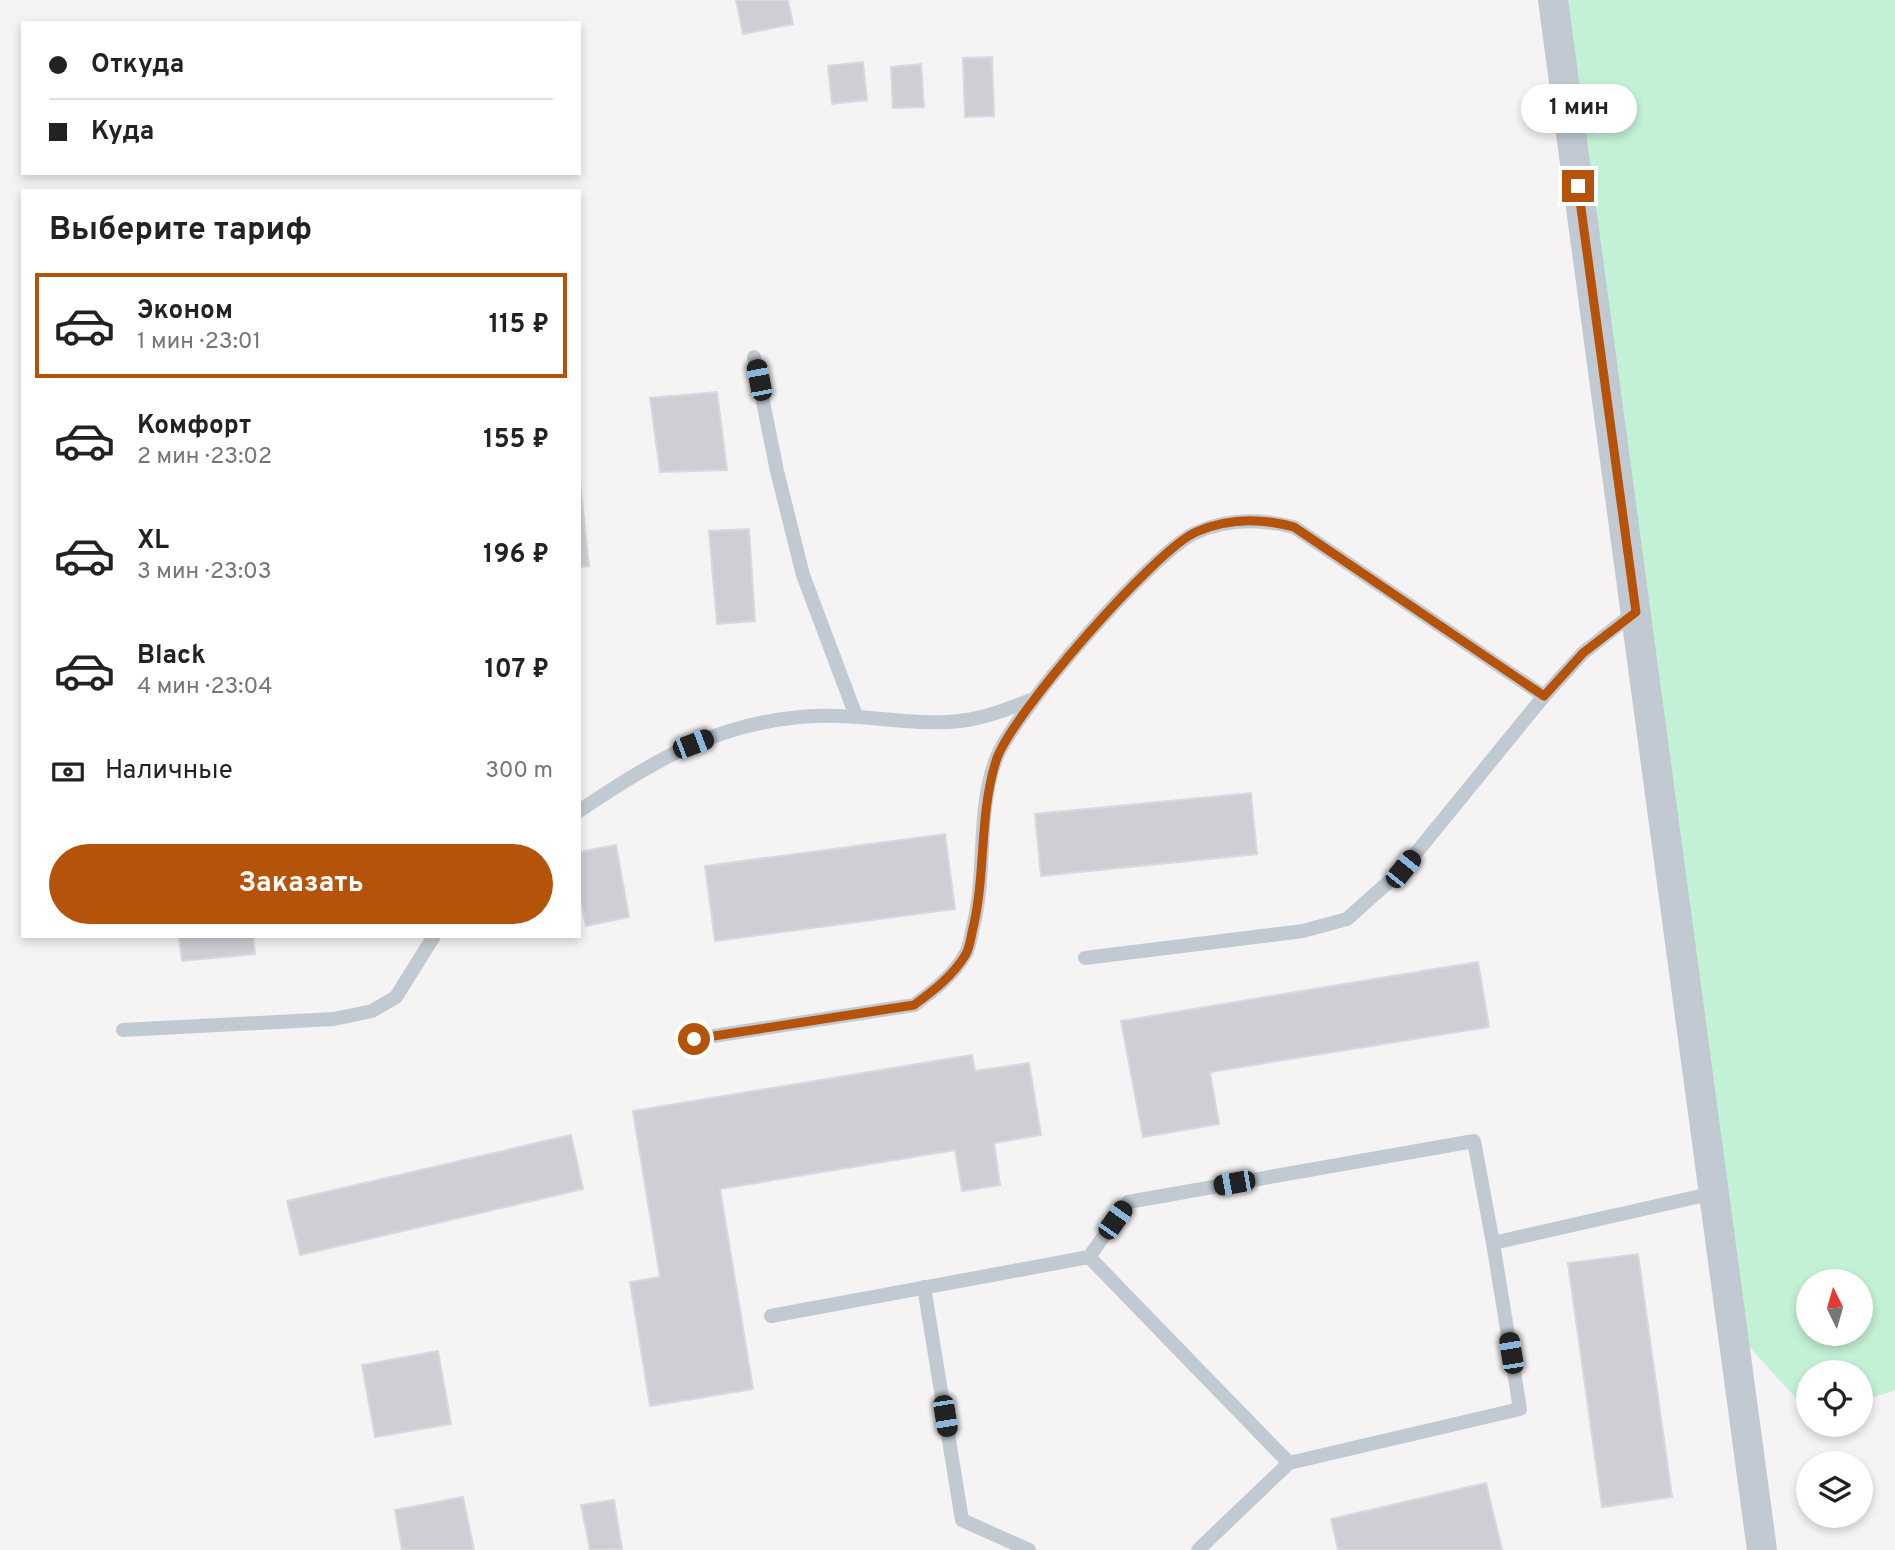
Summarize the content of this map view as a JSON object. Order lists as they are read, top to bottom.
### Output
{
  "north": "top",
  "page": {
    "banner": ["Откуда", "Куда"],
    "bubble": "1 мин",
    "heading": "Выберите тариф",
    "list": [
      {
        "name": "Эконом",
        "note": "1 мин · 23:01",
        "value": "115 ₽"
      },
      {
        "name": "Комфорт",
        "note": "2 мин · 23:02",
        "value": "155 ₽"
      },
      {
        "name": "XL",
        "note": "3 мин · 23:03",
        "value": "196 ₽"
      },
      {
        "name": "Black",
        "note": "4 мин · 23:04",
        "value": "107 ₽"
      }
    ],
    "pay": ["Наличные", "300 m"],
    "buttons": "Заказать"
  }
}
